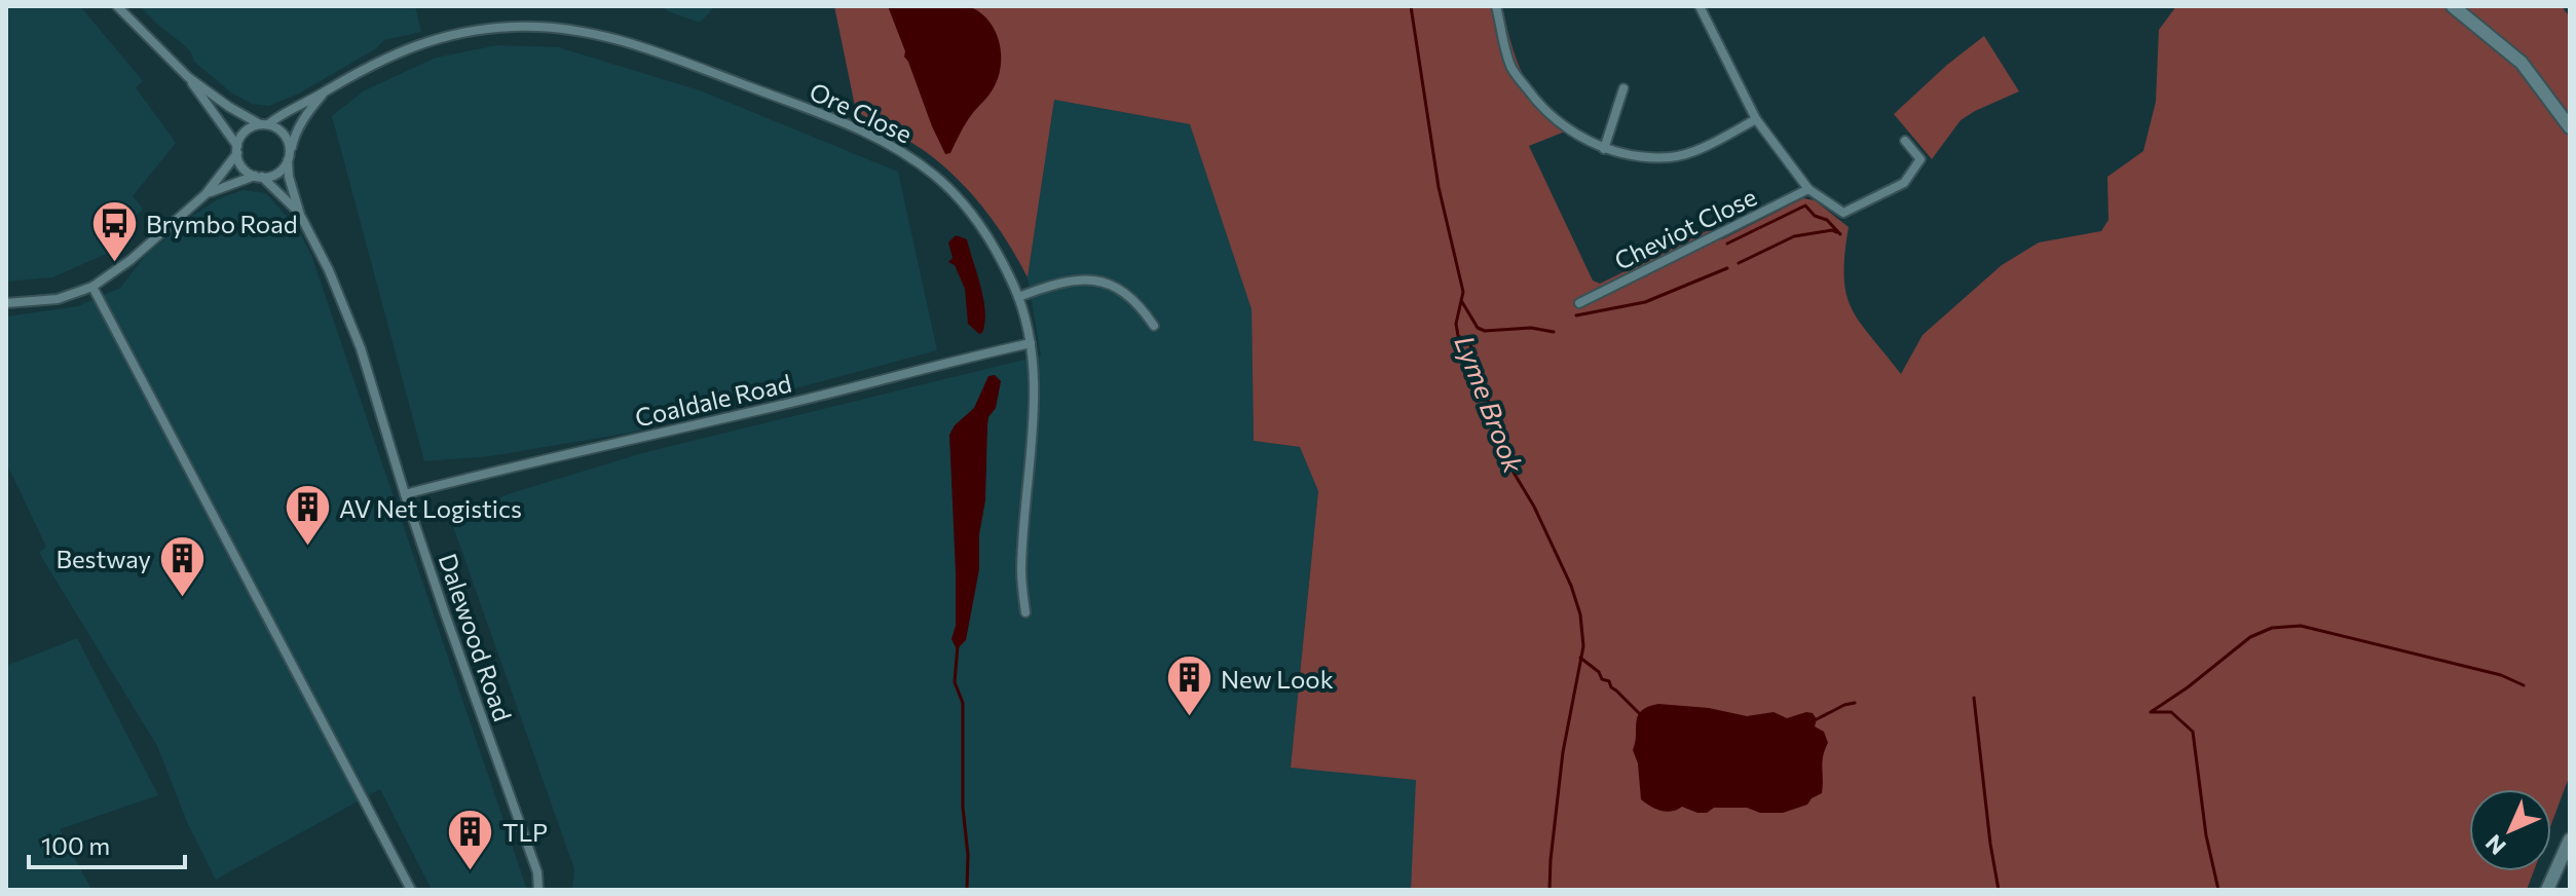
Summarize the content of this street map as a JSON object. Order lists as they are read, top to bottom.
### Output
{
  "streets": {
    "street": [
      "Ore Close",
      "Cheviot Close",
      "Coaldale Road",
      "Dalewood Road"
    ]
  },
  "crossings": [
    ["Ore Close", "Coaldale Road"],
    ["Ore Close", "Dalewood Road"],
    ["Coaldale Road", "Dalewood Road"]
  ],
  "water": ["Lyme Brook"],
  "places": {
    "bus stop": ["Brymbo Road"],
    "building": [
      "AV Net Logistics",
      "Bestway",
      "New Look",
      "TLP"
    ]
  },
  "scale_bar": "100 m",
  "north": "bottom left"
}
